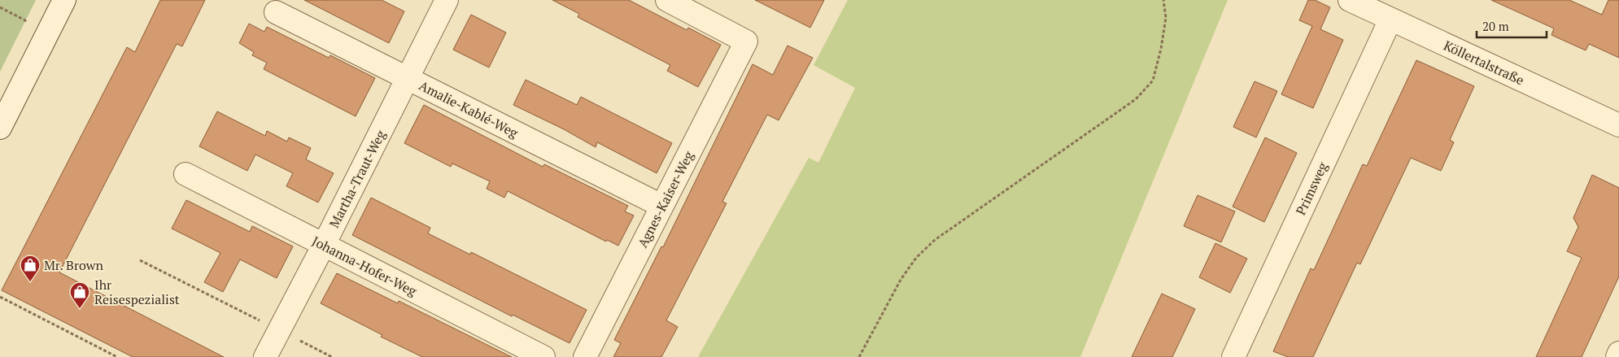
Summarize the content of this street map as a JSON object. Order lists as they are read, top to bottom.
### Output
{
  "streets": {
    "street": [
      "Köllertalstraße",
      "Amalie-Kablé-Weg",
      "Martha-Traut-Weg",
      "Primsweg",
      "Agnes-Kaiser-Weg",
      "Johanna-Hofer-Weg"
    ]
  },
  "crossings": [
    ["Köllertalstraße", "Primsweg"],
    ["Amalie-Kablé-Weg", "Martha-Traut-Weg"],
    ["Amalie-Kablé-Weg", "Agnes-Kaiser-Weg"],
    ["Martha-Traut-Weg", "Johanna-Hofer-Weg"]
  ],
  "places": {
    "shop": ["Mr. Brown", "Ihr Reisespezialist"]
  },
  "scale_bar": "20 m"
}
